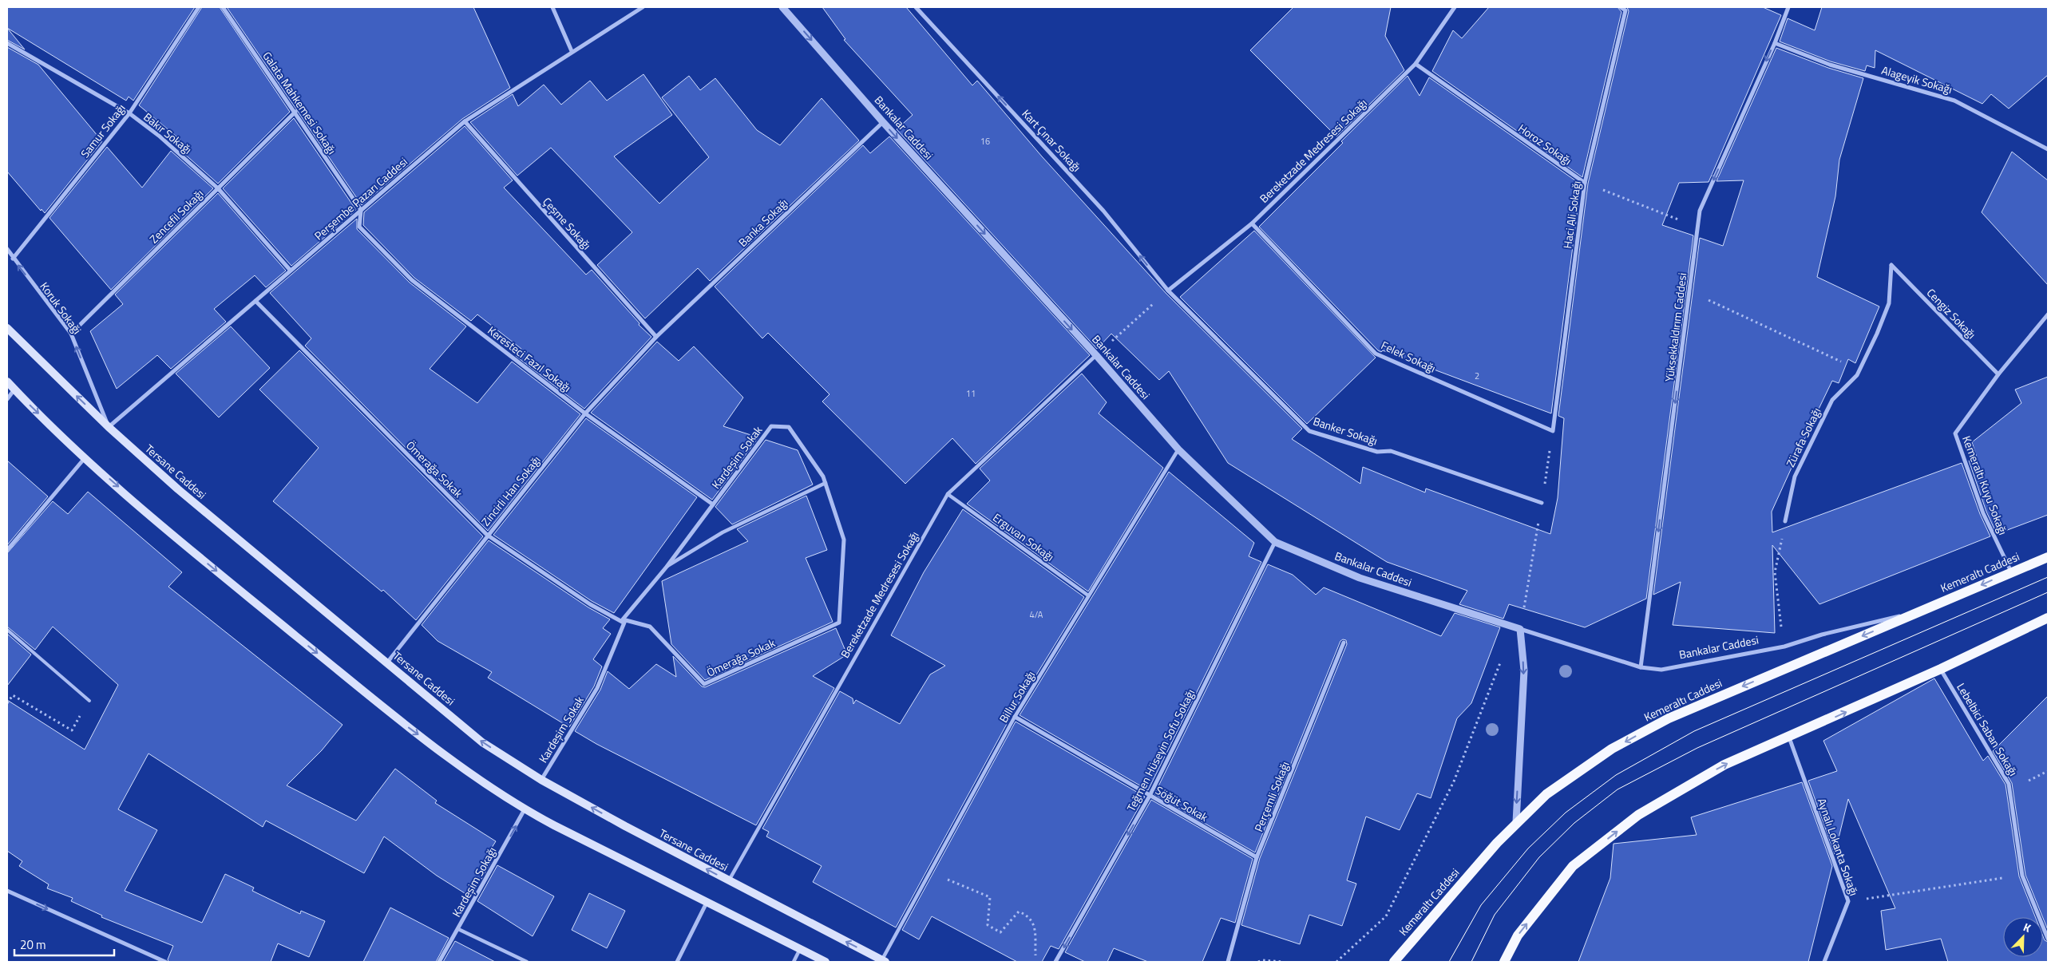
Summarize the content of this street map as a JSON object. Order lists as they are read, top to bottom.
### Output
{
  "streets": {
    "main road": ["Tersane Caddesi", "Kemeraltı Caddesi"],
    "street": [
      "Alageyik Sokağı",
      "Galata Mahkemesi Sokağı",
      "Bankalar Caddesi",
      "Samur Sokağı",
      "Bakır Sokağı",
      "Kart Çınar Sokağı",
      "Horoz Sokağı",
      "Bereketzade Medresesi Sokağı",
      "Perşembe Pazarı Caddesi",
      "Haci Ali Sokağı",
      "Zencefil Sokağı",
      "Banka Sokağı",
      "Çeşme Sokağı",
      "Koruk Sokaği",
      "Cengiz Sokağı",
      "Yüksekkaldırım Caddesi",
      "Felek Sokağı",
      "Keresteci Fazıl Sokağı",
      "Banker Sokağı",
      "Zürafa Sokağı",
      "Kardeşim Sokak",
      "Ömerağa Sokak",
      "Kemeraltı Kuyu Sokağı",
      "Zincirli Han Sokağı",
      "Erguvan Sokağı",
      "Billur Sokağı",
      "Lebelbici Saban Sokağı",
      "Teğmen Hüseyin Sofu Sokağı",
      "Perçemli Sokağı",
      "Söğüt Sokak",
      "Aynalı Lokanta Sokağı",
      "Kardeşim Sokağı"
    ]
  },
  "crossings": [
    ["Alageyik Sokağı", "Yüksekkaldırım Caddesi"],
    ["Galata Mahkemesi Sokağı", "Perşembe Pazarı Caddesi"],
    ["Galata Mahkemesi Sokağı", "Zencefil Sokağı"],
    ["Galata Mahkemesi Sokağı", "Keresteci Fazıl Sokağı"],
    ["Bankalar Caddesi", "Bereketzade Medresesi Sokağı"],
    ["Bankalar Caddesi", "Banka Sokağı"],
    ["Bankalar Caddesi", "Yüksekkaldırım Caddesi"],
    ["Bankalar Caddesi", "Kemeraltı Caddesi"],
    ["Bankalar Caddesi", "Billur Sokağı"],
    ["Bankalar Caddesi", "Teğmen Hüseyin Sofu Sokağı"],
    ["Samur Sokağı", "Bakır Sokağı"],
    ["Samur Sokağı", "Koruk Sokaği"],
    ["Bakır Sokağı", "Perşembe Pazarı Caddesi"],
    ["Bakır Sokağı", "Zencefil Sokağı"],
    ["Kart Çınar Sokağı", "Bereketzade Medresesi Sokağı"],
    ["Kart Çınar Sokağı", "Banker Sokağı"],
    ["Horoz Sokağı", "Bereketzade Medresesi Sokağı"],
    ["Horoz Sokağı", "Haci Ali Sokağı"],
    ["Bereketzade Medresesi Sokağı", "Felek Sokağı"],
    ["Bereketzade Medresesi Sokağı", "Banker Sokağı"],
    ["Bereketzade Medresesi Sokağı", "Tersane Caddesi"],
    ["Bereketzade Medresesi Sokağı", "Erguvan Sokağı"],
    ["Perşembe Pazarı Caddesi", "Çeşme Sokağı"],
    ["Perşembe Pazarı Caddesi", "Koruk Sokaği"],
    ["Perşembe Pazarı Caddesi", "Keresteci Fazıl Sokağı"],
    ["Perşembe Pazarı Caddesi", "Ömerağa Sokak"],
    ["Perşembe Pazarı Caddesi", "Tersane Caddesi"],
    ["Haci Ali Sokağı", "Felek Sokağı"],
    ["Zencefil Sokağı", "Koruk Sokaği"],
    ["Banka Sokağı", "Çeşme Sokağı"],
    ["Banka Sokağı", "Zincirli Han Sokağı"],
    ["Çeşme Sokağı", "Zincirli Han Sokağı"],
    ["Koruk Sokaği", "Tersane Caddesi"],
    ["Cengiz Sokağı", "Zürafa Sokağı"],
    ["Cengiz Sokağı", "Kemeraltı Kuyu Sokağı"],
    ["Keresteci Fazıl Sokağı", "Kardeşim Sokak"],
    ["Keresteci Fazıl Sokağı", "Zincirli Han Sokağı"],
    ["Kardeşim Sokak", "Ömerağa Sokak"],
    ["Kardeşim Sokak", "Tersane Caddesi"],
    ["Ömerağa Sokak", "Zincirli Han Sokağı"],
    ["Tersane Caddesi", "Zincirli Han Sokağı"],
    ["Tersane Caddesi", "Billur Sokağı"],
    ["Kemeraltı Kuyu Sokağı", "Kemeraltı Caddesi"],
    ["Erguvan Sokağı", "Billur Sokağı"],
    ["Billur Sokağı", "Söğüt Sokak"],
    ["Teğmen Hüseyin Sofu Sokağı", "Söğüt Sokak"],
    ["Perçemli Sokağı", "Söğüt Sokak"]
  ],
  "one_way": [
    "Kart Çınar Sokağı",
    "Koruk Sokaği",
    "Yüksekkaldırım Caddesi",
    "Teğmen Hüseyin Sofu Sokağı",
    "Kardeşim Sokağı"
  ],
  "house_numbers": [
    "16",
    "2",
    "11",
    "4/A"
  ],
  "scale_bar": "20 m",
  "north": "top right"
}
